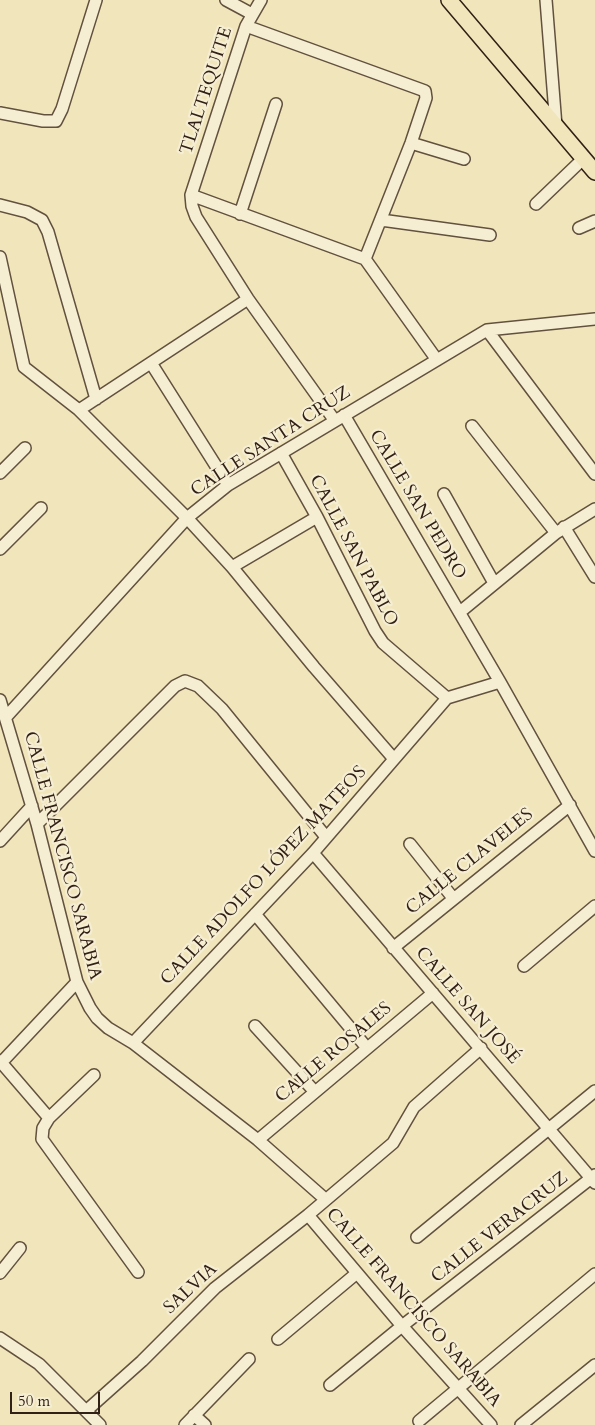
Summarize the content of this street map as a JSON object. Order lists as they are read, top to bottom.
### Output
{
  "streets": {
    "street": [
      "TLALTEQUITE",
      "CALLE SANTA CRUZ",
      "CALLE SAN PEDRO",
      "CALLE SAN PABLO",
      "CALLE FRANCISCO SARABIA",
      "CALLE CLAVELES",
      "CALLE ADOLFO LÓPEZ MATEOS",
      "CALLE SAN JOSÉ",
      "CALLE ROSALES",
      "CALLE VERACRUZ",
      "SALVIA"
    ]
  },
  "crossings": [
    ["TLALTEQUITE", "CALLE SAN PEDRO"],
    ["CALLE SANTA CRUZ", "CALLE SAN PEDRO"],
    ["CALLE SANTA CRUZ", "CALLE SAN PABLO"],
    ["CALLE SANTA CRUZ", "CALLE FRANCISCO SARABIA"],
    ["CALLE SAN PEDRO", "CALLE CLAVELES"],
    ["CALLE SAN PABLO", "CALLE ADOLFO LÓPEZ MATEOS"],
    ["CALLE FRANCISCO SARABIA", "CALLE ADOLFO LÓPEZ MATEOS"],
    ["CALLE FRANCISCO SARABIA", "CALLE ROSALES"],
    ["CALLE FRANCISCO SARABIA", "CALLE VERACRUZ"],
    ["CALLE FRANCISCO SARABIA", "SALVIA"],
    ["CALLE CLAVELES", "CALLE SAN JOSÉ"],
    ["CALLE ADOLFO LÓPEZ MATEOS", "CALLE SAN JOSÉ"],
    ["CALLE SAN JOSÉ", "CALLE ROSALES"],
    ["CALLE SAN JOSÉ", "CALLE VERACRUZ"],
    ["CALLE SAN JOSÉ", "SALVIA"]
  ],
  "scale_bar": "50 m"
}
